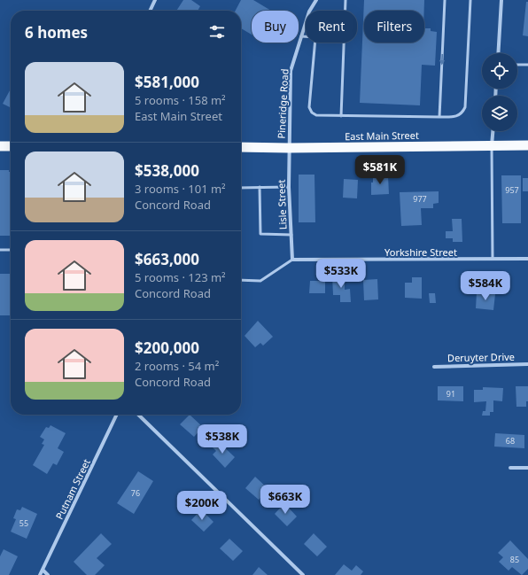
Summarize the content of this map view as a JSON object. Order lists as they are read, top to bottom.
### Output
{
  "streets": {
    "highway": ["East Main Street"],
    "street": [
      "Pineridge Road",
      "Lisle Street",
      "Yorkshire Street",
      "Deruyter Drive",
      "Putnam Street"
    ]
  },
  "crossings": [
    ["Pineridge Road", "East Main Street"],
    ["Pineridge Road", "Lisle Street"],
    ["East Main Street", "Lisle Street"],
    ["Lisle Street", "Yorkshire Street"]
  ],
  "house_numbers": [
    "957",
    "977",
    "91",
    "68",
    "76",
    "55",
    "85"
  ],
  "page": {
    "chip": ["Buy", "Rent", "Filters"],
    "heading": "6 homes",
    "list": [
      {
        "name": "$581,000",
        "note": "5 rooms · 158 m² · East Main Street"
      },
      {
        "name": "$538,000",
        "note": "3 rooms · 101 m² · Concord Road"
      },
      {
        "name": "$663,000",
        "note": "5 rooms · 123 m² · Concord Road"
      },
      {
        "name": "$200,000",
        "note": "2 rooms · 54 m² · Concord Road"
      }
    ],
    "price": [
      "$581K",
      "$533K",
      "$584K",
      "$538K",
      "$663K",
      "$200K"
    ]
  }
}
